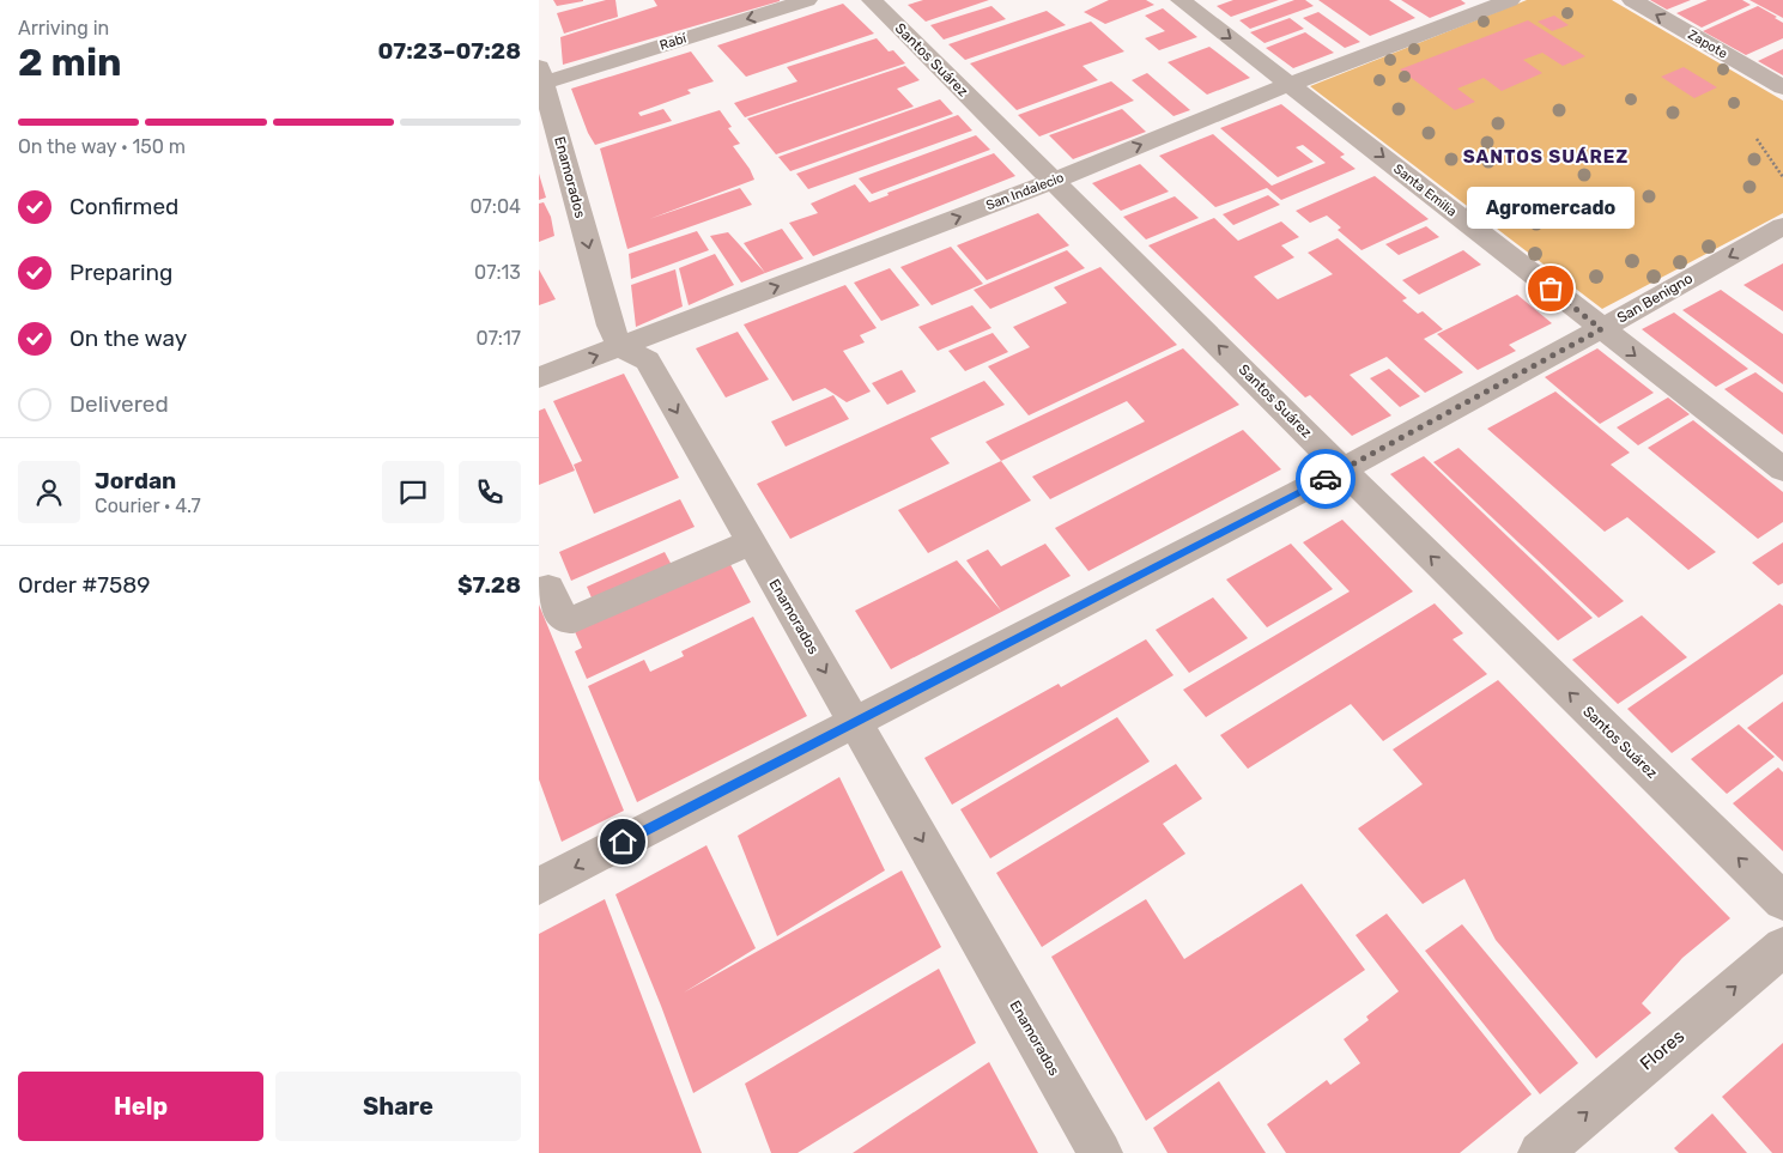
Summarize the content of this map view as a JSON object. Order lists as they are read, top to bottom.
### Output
{
  "streets": {
    "street": [
      "Rabí",
      "Zapote",
      "Santos Suárez",
      "Enamorados",
      "Santa Emilia",
      "San Indalecio",
      "San Benigno",
      "Flores"
    ]
  },
  "crossings": [
    ["Rabí", "Enamorados"],
    ["Santos Suárez", "San Indalecio"],
    ["Santos Suárez", "San Benigno"],
    ["Enamorados", "San Indalecio"],
    ["Enamorados", "San Benigno"],
    ["Santa Emilia", "San Indalecio"],
    ["Santa Emilia", "San Benigno"]
  ],
  "one_way": [
    "Rabí",
    "Zapote",
    "Santos Suárez",
    "Enamorados",
    "Santa Emilia",
    "San Indalecio",
    "San Benigno",
    "Flores"
  ],
  "districts": ["SANTOS SUÁREZ"],
  "places": ["Agromercado"],
  "page": {
    "heading": ["2 min", "Arriving in", "07:23–07:28"],
    "panel": [
      "Jordan",
      "Courier · 4.7",
      "Order #7589",
      "$7.28"
    ],
    "bar": "On the way · 150 m",
    "list": [
      ["Confirmed", "07:04"],
      ["Preparing", "07:13"],
      ["On the way", "07:17"],
      "Delivered"
    ],
    "bubble": "Agromercado",
    "buttons": ["Help", "Share"]
  }
}
